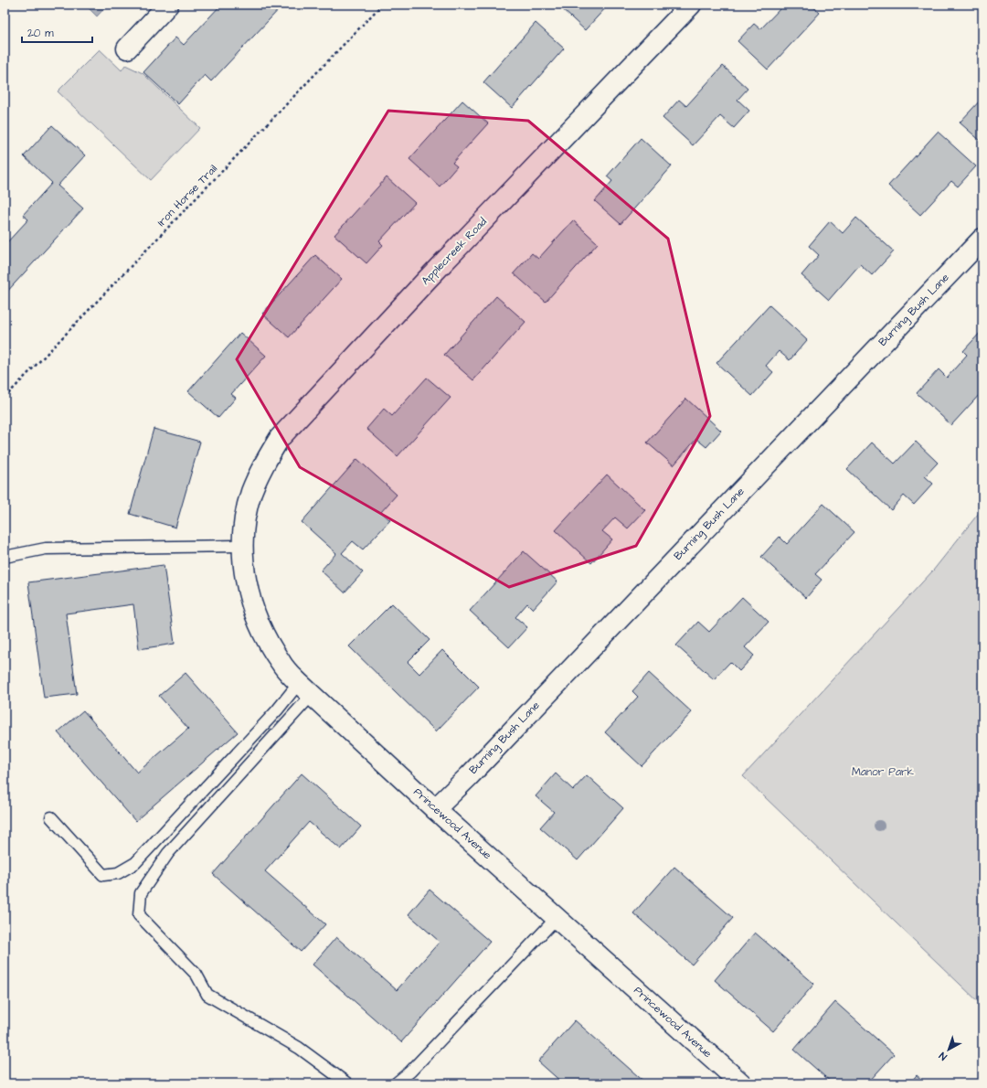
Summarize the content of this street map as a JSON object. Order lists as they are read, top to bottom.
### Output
{
  "streets": {
    "street": ["Applecreek Road", "Burning Bush Lane", "Princewood Avenue"],
    "path": ["Iron Horse Trail"]
  },
  "crossings": [
    ["Applecreek Road", "Princewood Avenue"],
    ["Burning Bush Lane", "Princewood Avenue"]
  ],
  "parks": ["Manor Park"],
  "scale_bar": "20 m",
  "north": "bottom left"
}
